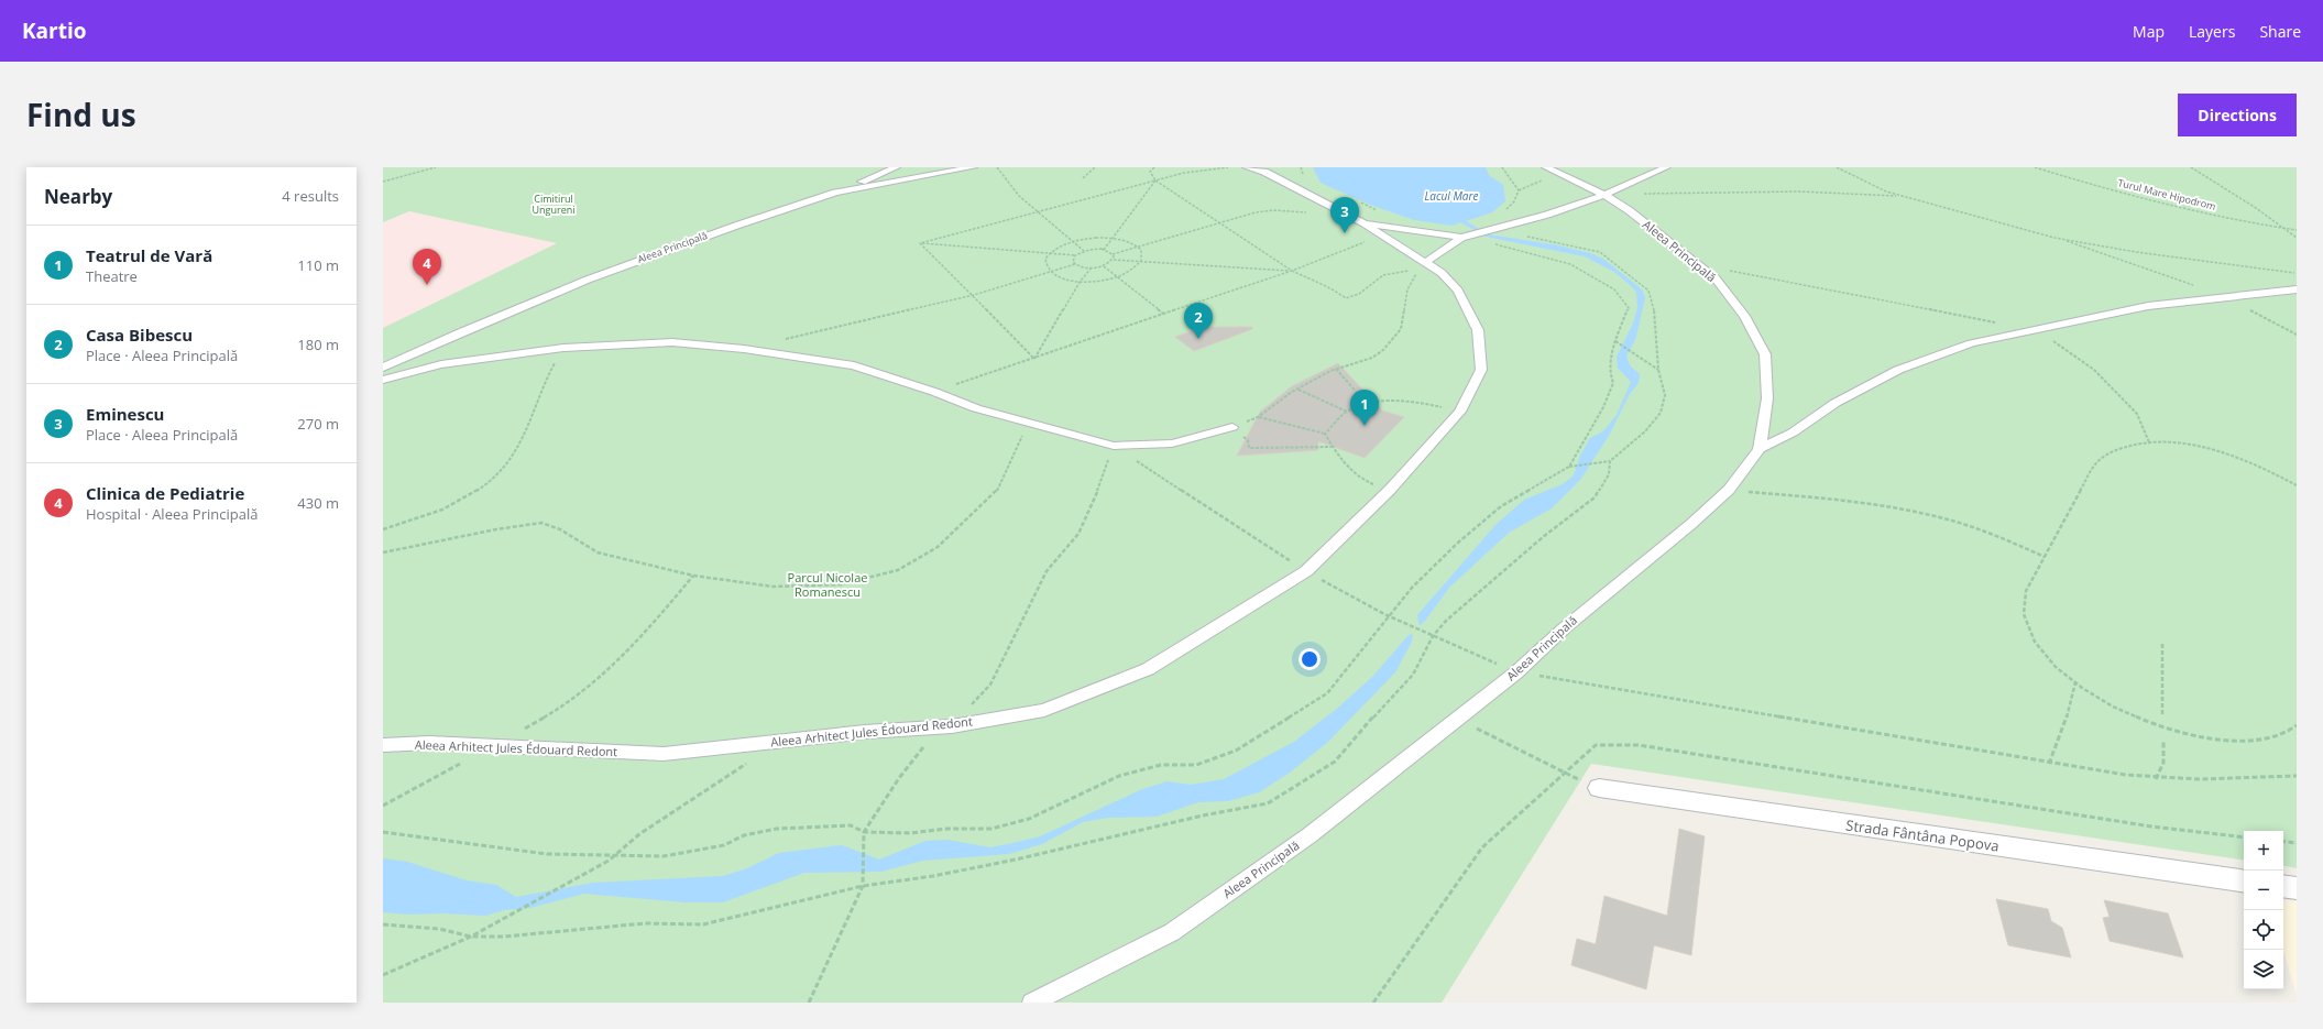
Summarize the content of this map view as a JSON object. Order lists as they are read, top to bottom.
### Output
{
  "streets": {
    "street": ["Aleea Principală", "Aleea Arhitect Jules Édouard Redont", "Strada Fântâna Popova"],
    "path": ["Turul Mare Hipodrom"]
  },
  "water": ["Lacul Mare"],
  "parks": ["Cimitirul Ungureni", "Parcul Nicolae Romanescu"],
  "page": {
    "header": "Kartio",
    "nav": ["Map", "Layers", "Share"],
    "title": "Find us",
    "buttons": "Directions",
    "heading": ["Nearby", "4 results"],
    "pins": [
      "3",
      "4",
      "2",
      "1"
    ],
    "list": [
      {
        "mark": "1",
        "name": "Teatrul de Vară",
        "note": "Theatre",
        "value": "110 m"
      },
      {
        "mark": "2",
        "name": "Casa Bibescu",
        "note": "Place · Aleea Principală",
        "value": "180 m"
      },
      {
        "mark": "3",
        "name": "Eminescu",
        "note": "Place · Aleea Principală",
        "value": "270 m"
      },
      {
        "mark": "4",
        "name": "Clinica de Pediatrie",
        "note": "Hospital · Aleea Principală",
        "value": "430 m"
      }
    ],
    "map_buttons": ["+", "−"]
  }
}
